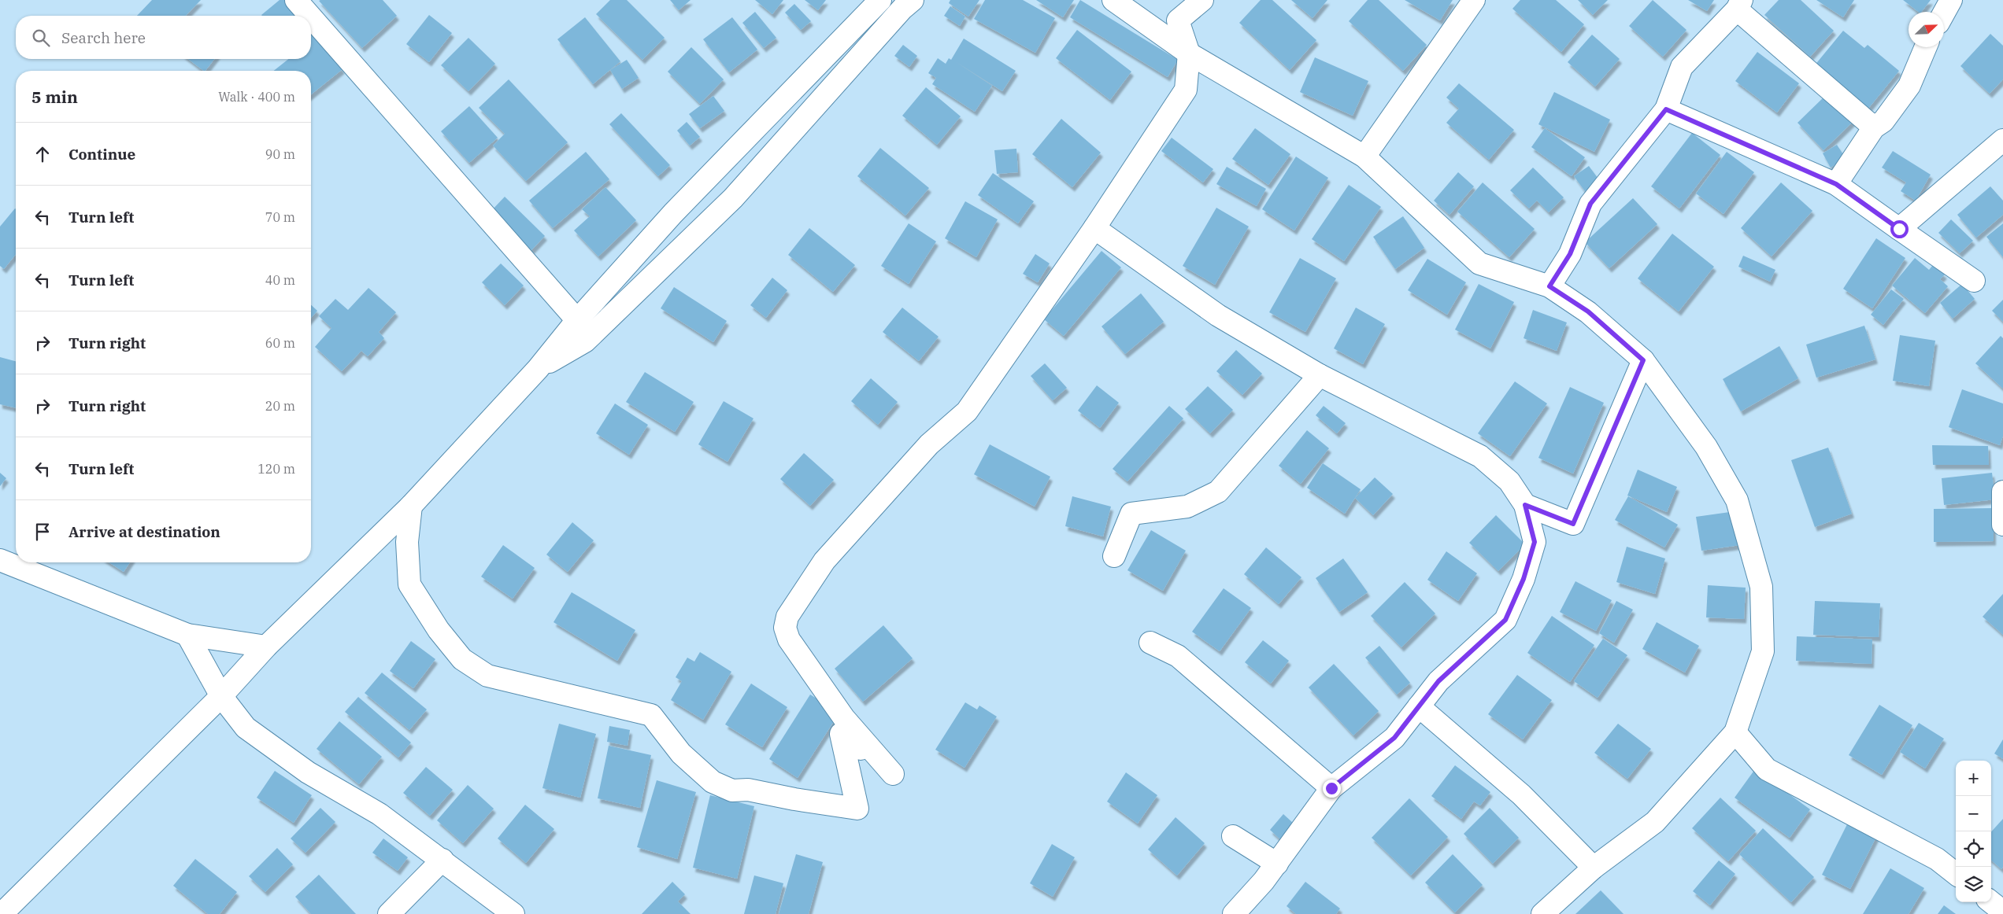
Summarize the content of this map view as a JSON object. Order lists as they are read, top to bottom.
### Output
{
  "north": "top right",
  "page": {
    "search": "Search here",
    "heading": ["5 min", "Walk · 400 m"],
    "list": [
      ["Continue", "90 m"],
      ["Turn left", "70 m"],
      ["Turn left", "40 m"],
      ["Turn right", "60 m"],
      ["Turn right", "20 m"],
      ["Turn left", "120 m"],
      "Arrive at destination"
    ],
    "map_buttons": ["+", "−"]
  }
}
